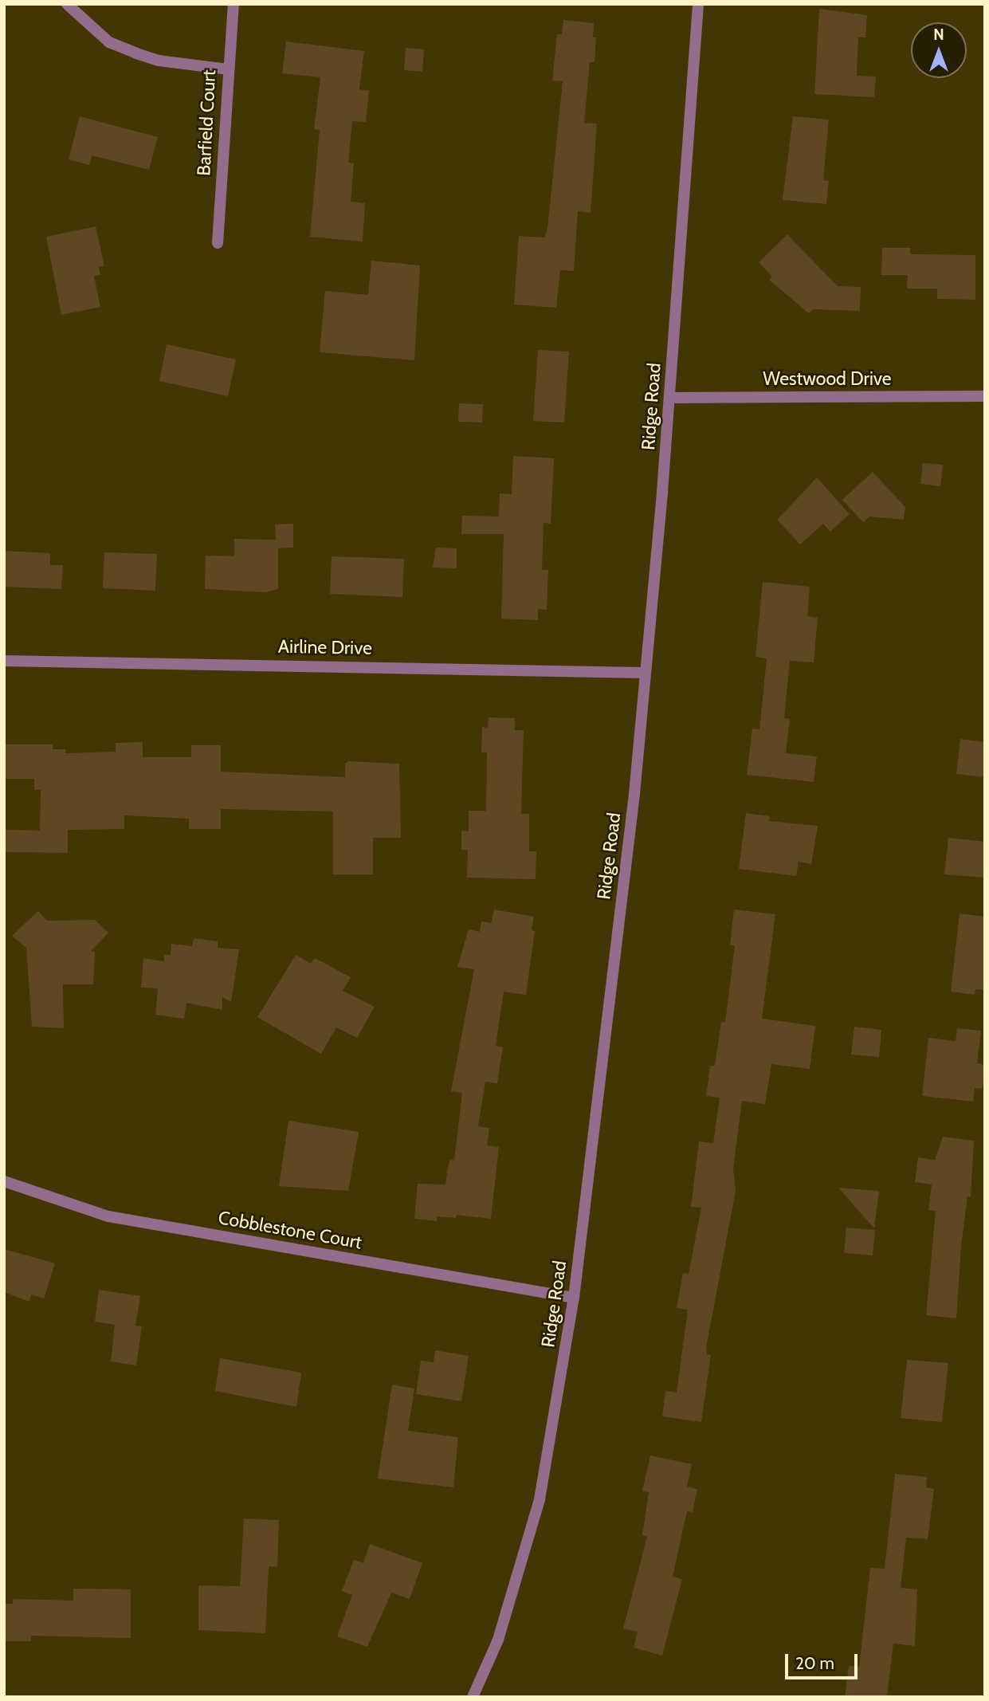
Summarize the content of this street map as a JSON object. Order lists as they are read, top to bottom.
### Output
{
  "streets": {
    "street": [
      "Barfield Court",
      "Westwood Drive",
      "Ridge Road",
      "Airline Drive",
      "Cobblestone Court"
    ]
  },
  "crossings": [
    ["Westwood Drive", "Ridge Road"],
    ["Ridge Road", "Airline Drive"],
    ["Ridge Road", "Cobblestone Court"]
  ],
  "scale_bar": "20 m",
  "north": "top"
}
